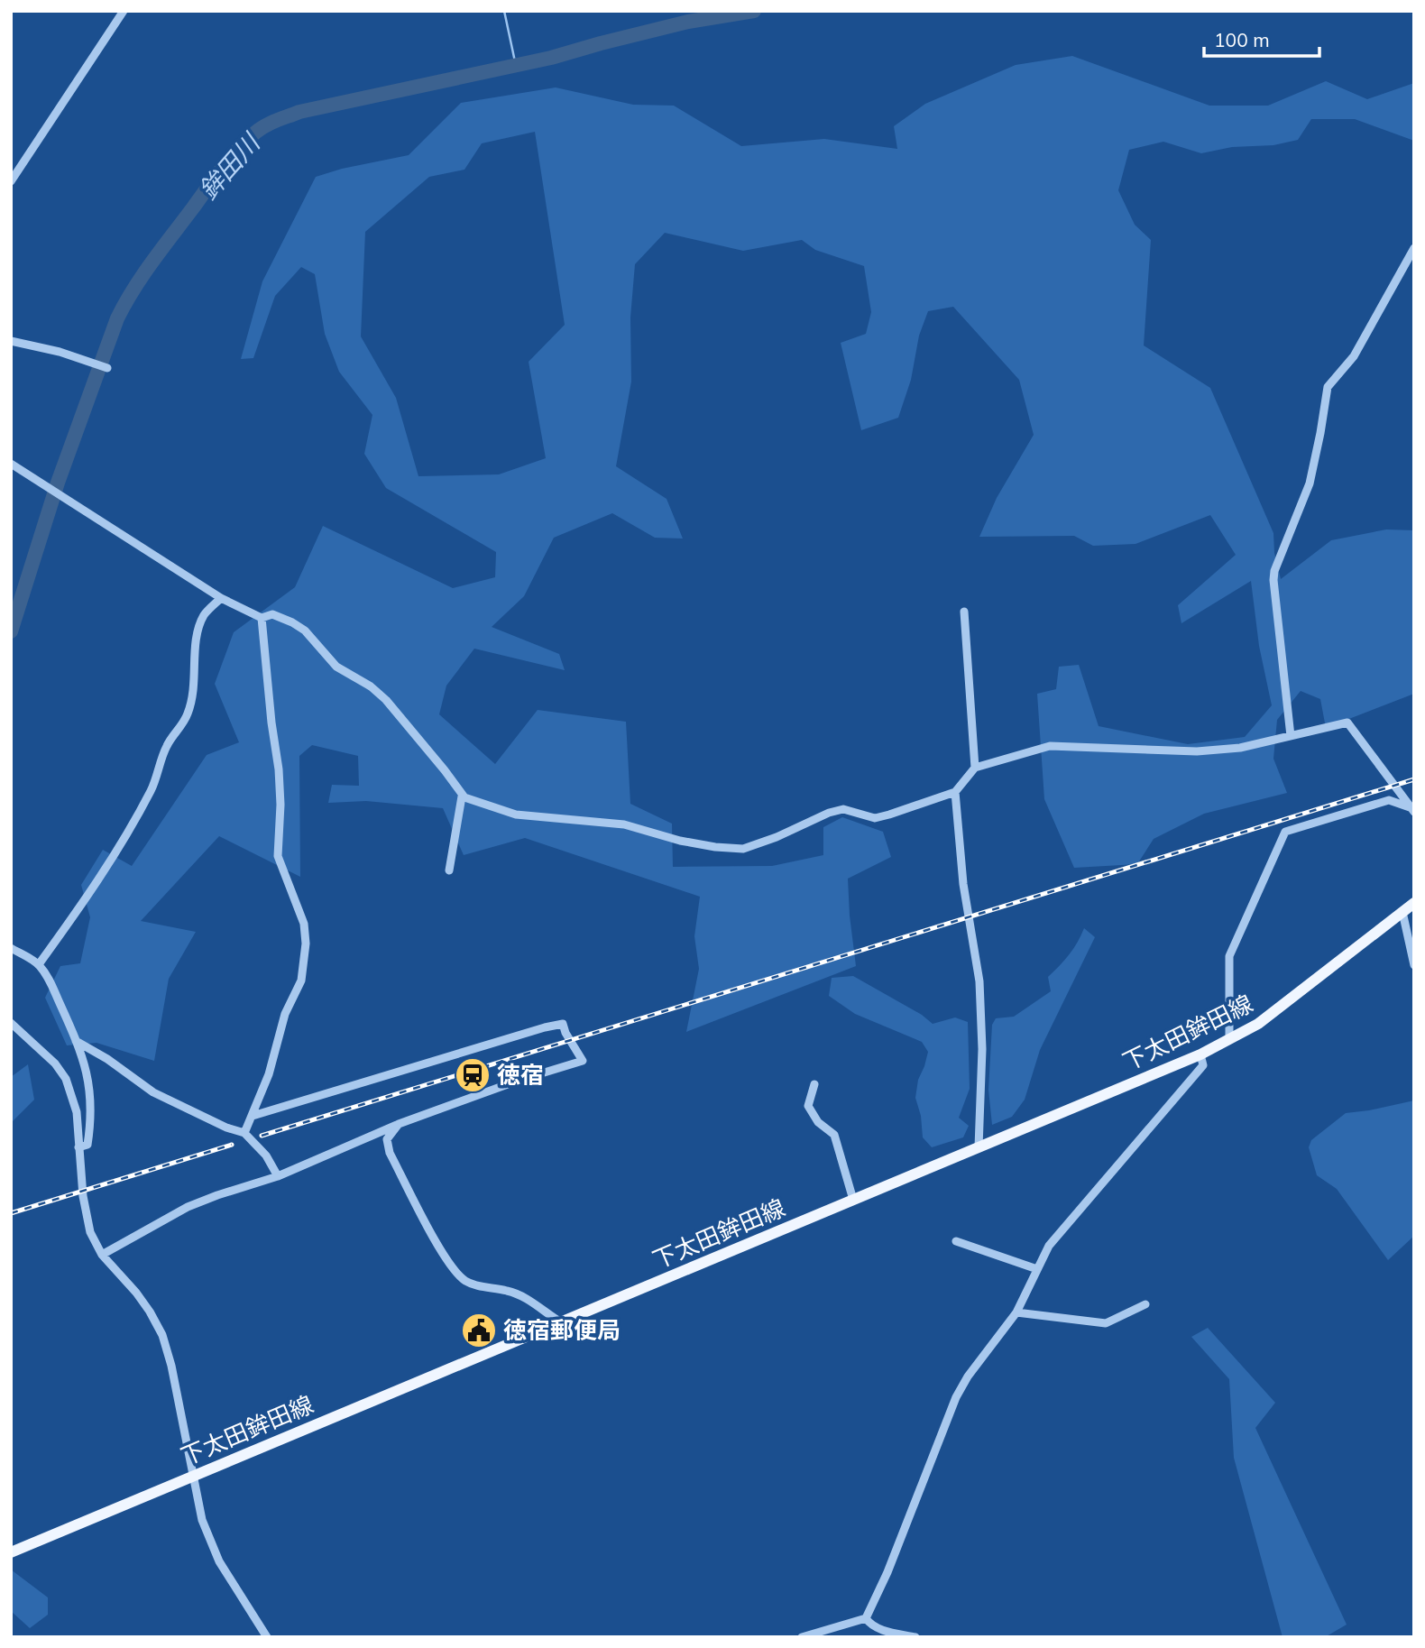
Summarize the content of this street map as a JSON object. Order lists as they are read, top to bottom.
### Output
{
  "streets": {
    "main road": ["下太田鉾田線"]
  },
  "water": ["鉾田川"],
  "places": {
    "station": ["徳宿"],
    "public building": ["徳宿郵便局"]
  },
  "scale_bar": "100 m"
}
